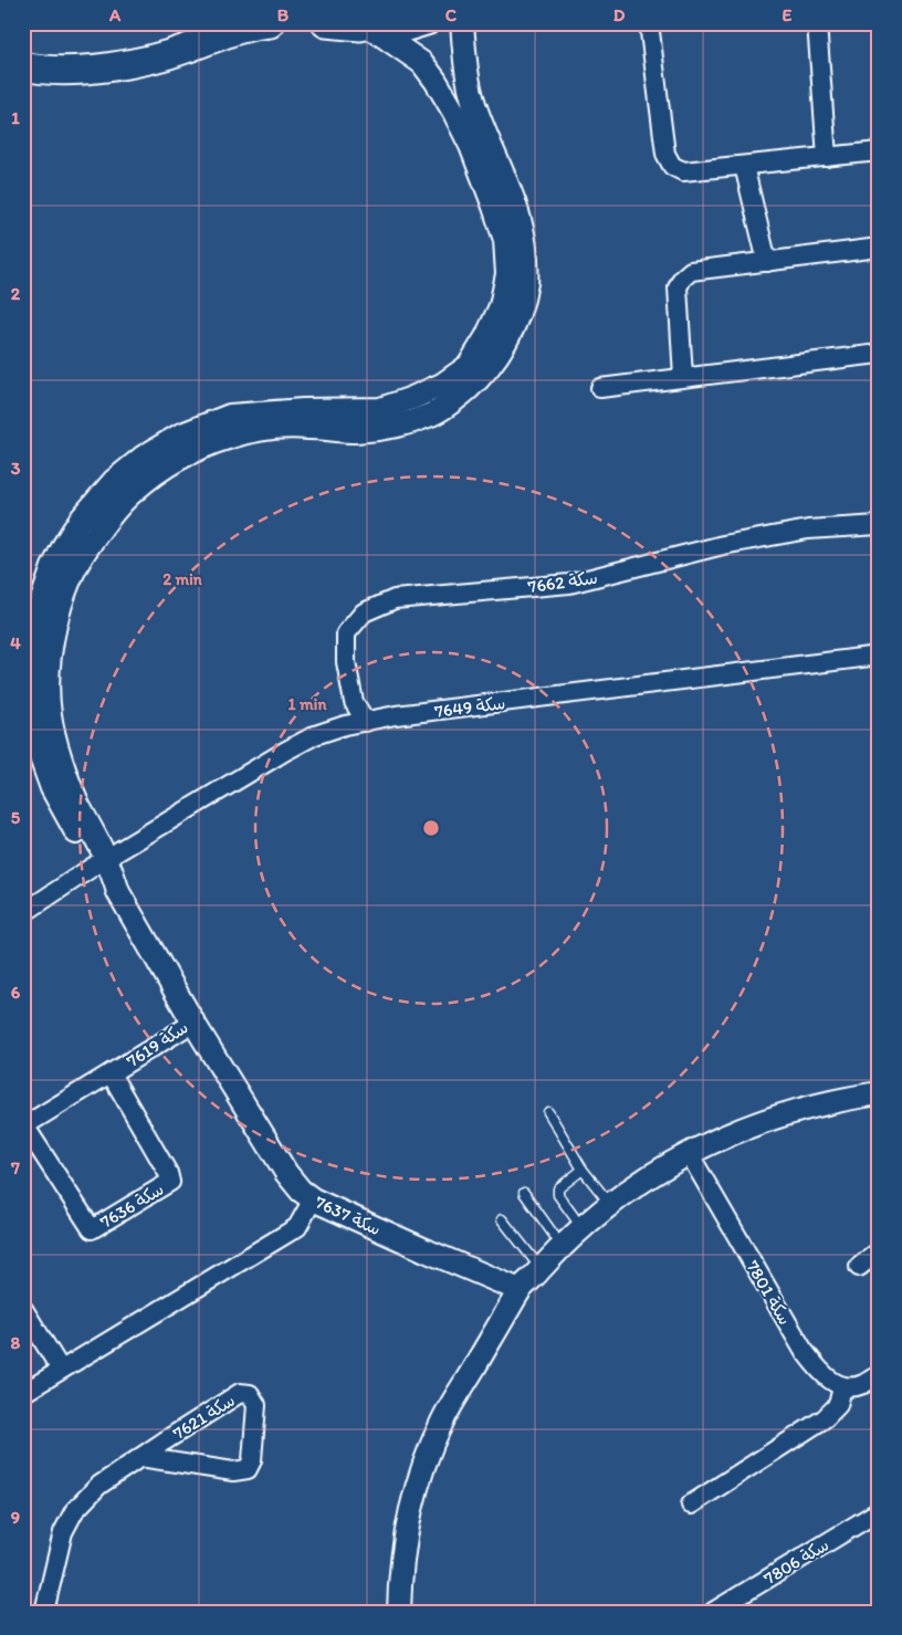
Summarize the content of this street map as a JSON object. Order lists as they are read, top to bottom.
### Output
{
  "streets": {
    "street": [
      "سكة 7662",
      "سكة 7649",
      "سكة 7619",
      "سكة 7636",
      "سكة 7637",
      "سكة 7801",
      "سكة 7621",
      "سكة 7806"
    ]
  },
  "crossings": [
    ["سكة 7662", "سكة 7649"],
    ["سكة 7649", "سكة 7619"],
    ["سكة 7619", "سكة 7636"],
    ["سكة 7619", "سكة 7637"]
  ],
  "grid": {
    "columns": [
      "A",
      "B",
      "C",
      "D",
      "E"
    ],
    "rows": [
      "1",
      "2",
      "3",
      "4",
      "5",
      "6",
      "7",
      "8",
      "9"
    ]
  },
  "rings": ["2 min", "1 min"]
}
